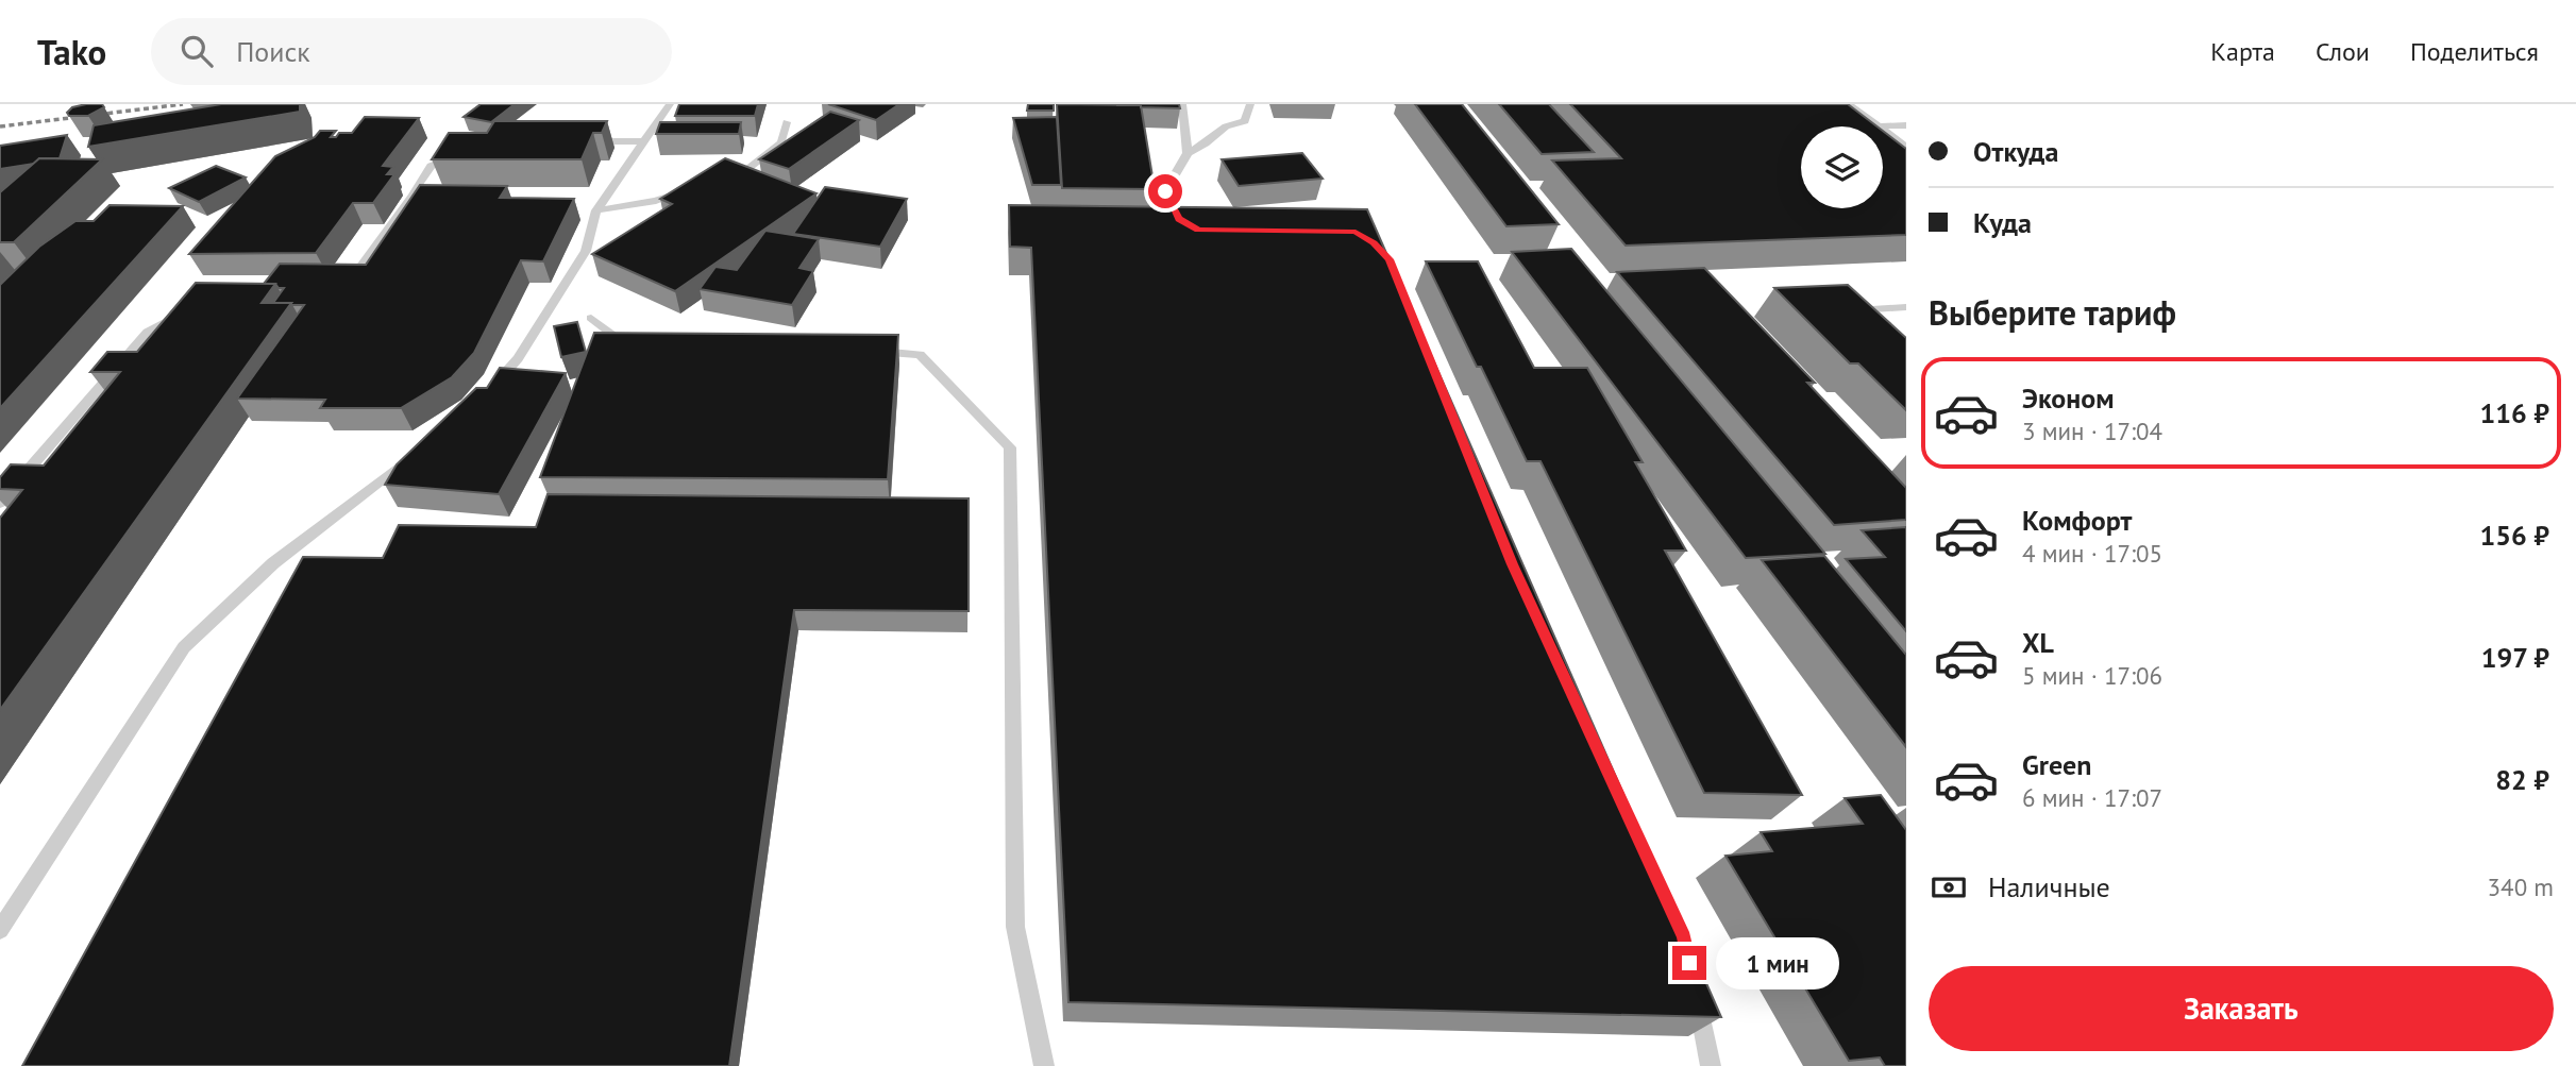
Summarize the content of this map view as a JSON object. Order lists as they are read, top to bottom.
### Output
{
  "page": {
    "header": "Tako",
    "search": "Поиск",
    "nav": ["Карта", "Слои", "Поделиться"],
    "banner": ["Откуда", "Куда"],
    "heading": "Выберите тариф",
    "list": [
      {
        "name": "Эконом",
        "note": "3 мин · 17:04",
        "value": "116 ₽"
      },
      {
        "name": "Комфорт",
        "note": "4 мин · 17:05",
        "value": "156 ₽"
      },
      {
        "name": "XL",
        "note": "5 мин · 17:06",
        "value": "197 ₽"
      },
      {
        "name": "Green",
        "note": "6 мин · 17:07",
        "value": "82 ₽"
      }
    ],
    "pay": ["Наличные", "340 m"],
    "bubble": "1 мин",
    "buttons": "Заказать"
  }
}
